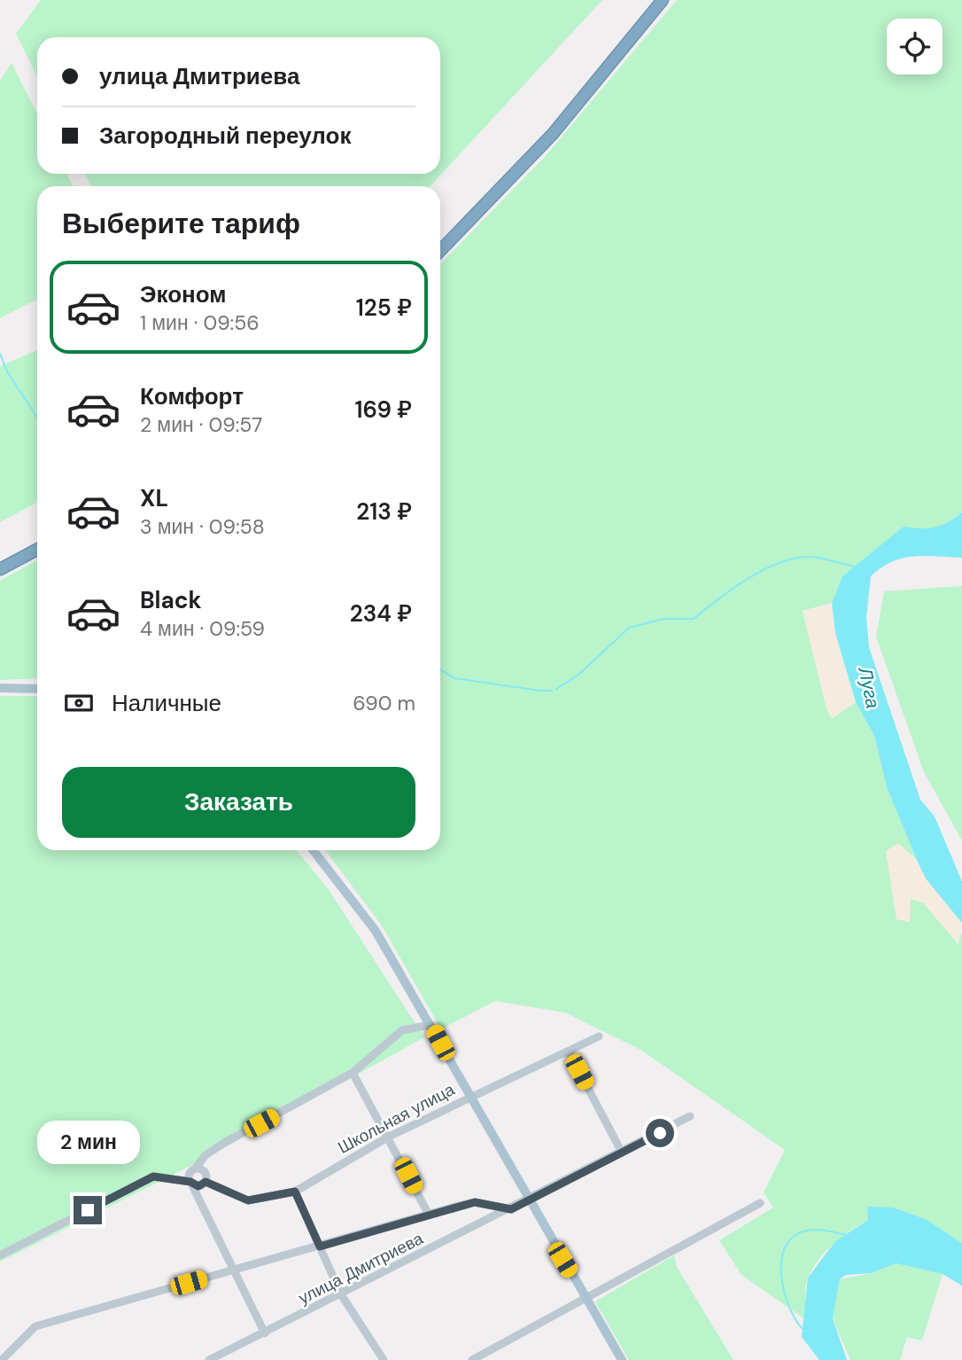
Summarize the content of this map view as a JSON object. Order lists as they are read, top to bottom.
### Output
{
  "streets": {
    "street": ["Школьная улица", "улица Дмитриева"]
  },
  "water": ["Луга"],
  "page": {
    "banner": ["улица Дмитриева", "Загородный переулок"],
    "heading": "Выберите тариф",
    "list": [
      {
        "name": "Эконом",
        "note": "1 мин · 09:56",
        "value": "125 ₽"
      },
      {
        "name": "Комфорт",
        "note": "2 мин · 09:57",
        "value": "169 ₽"
      },
      {
        "name": "XL",
        "note": "3 мин · 09:58",
        "value": "213 ₽"
      },
      {
        "name": "Black",
        "note": "4 мин · 09:59",
        "value": "234 ₽"
      }
    ],
    "pay": ["Наличные", "690 m"],
    "buttons": "Заказать",
    "bubble": "2 мин"
  }
}
